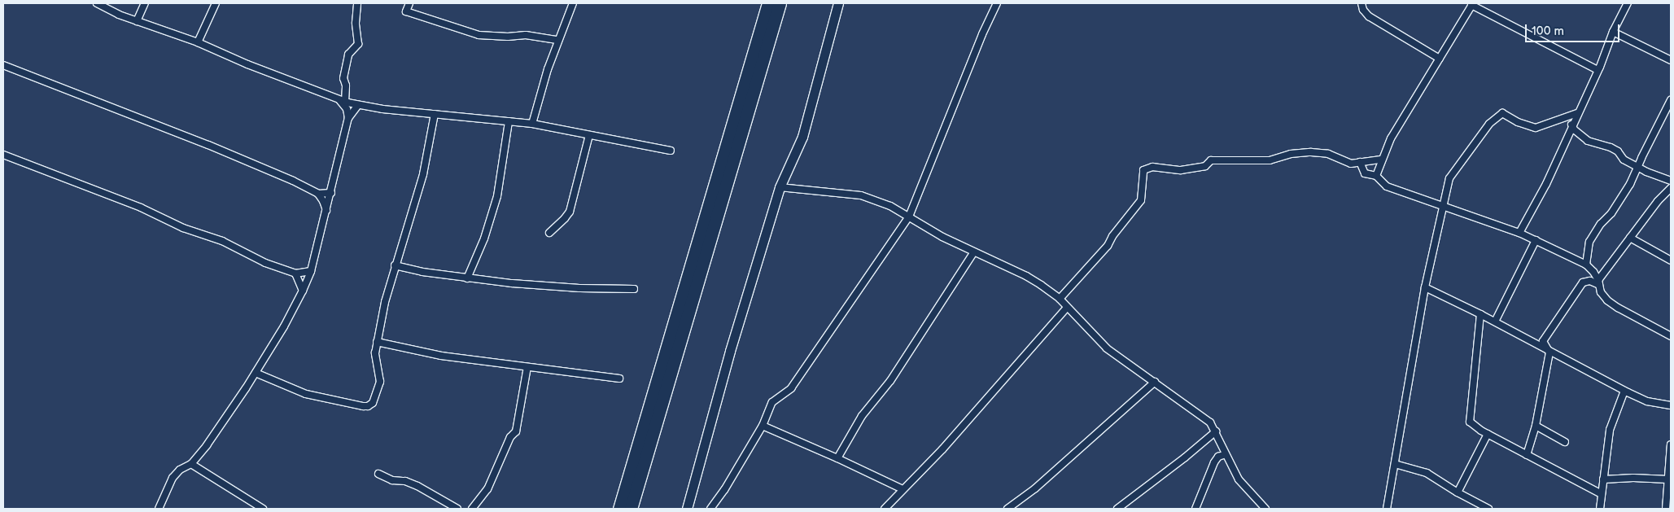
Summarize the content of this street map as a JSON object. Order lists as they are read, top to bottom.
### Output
{
  "scale_bar": "100 m"
}
